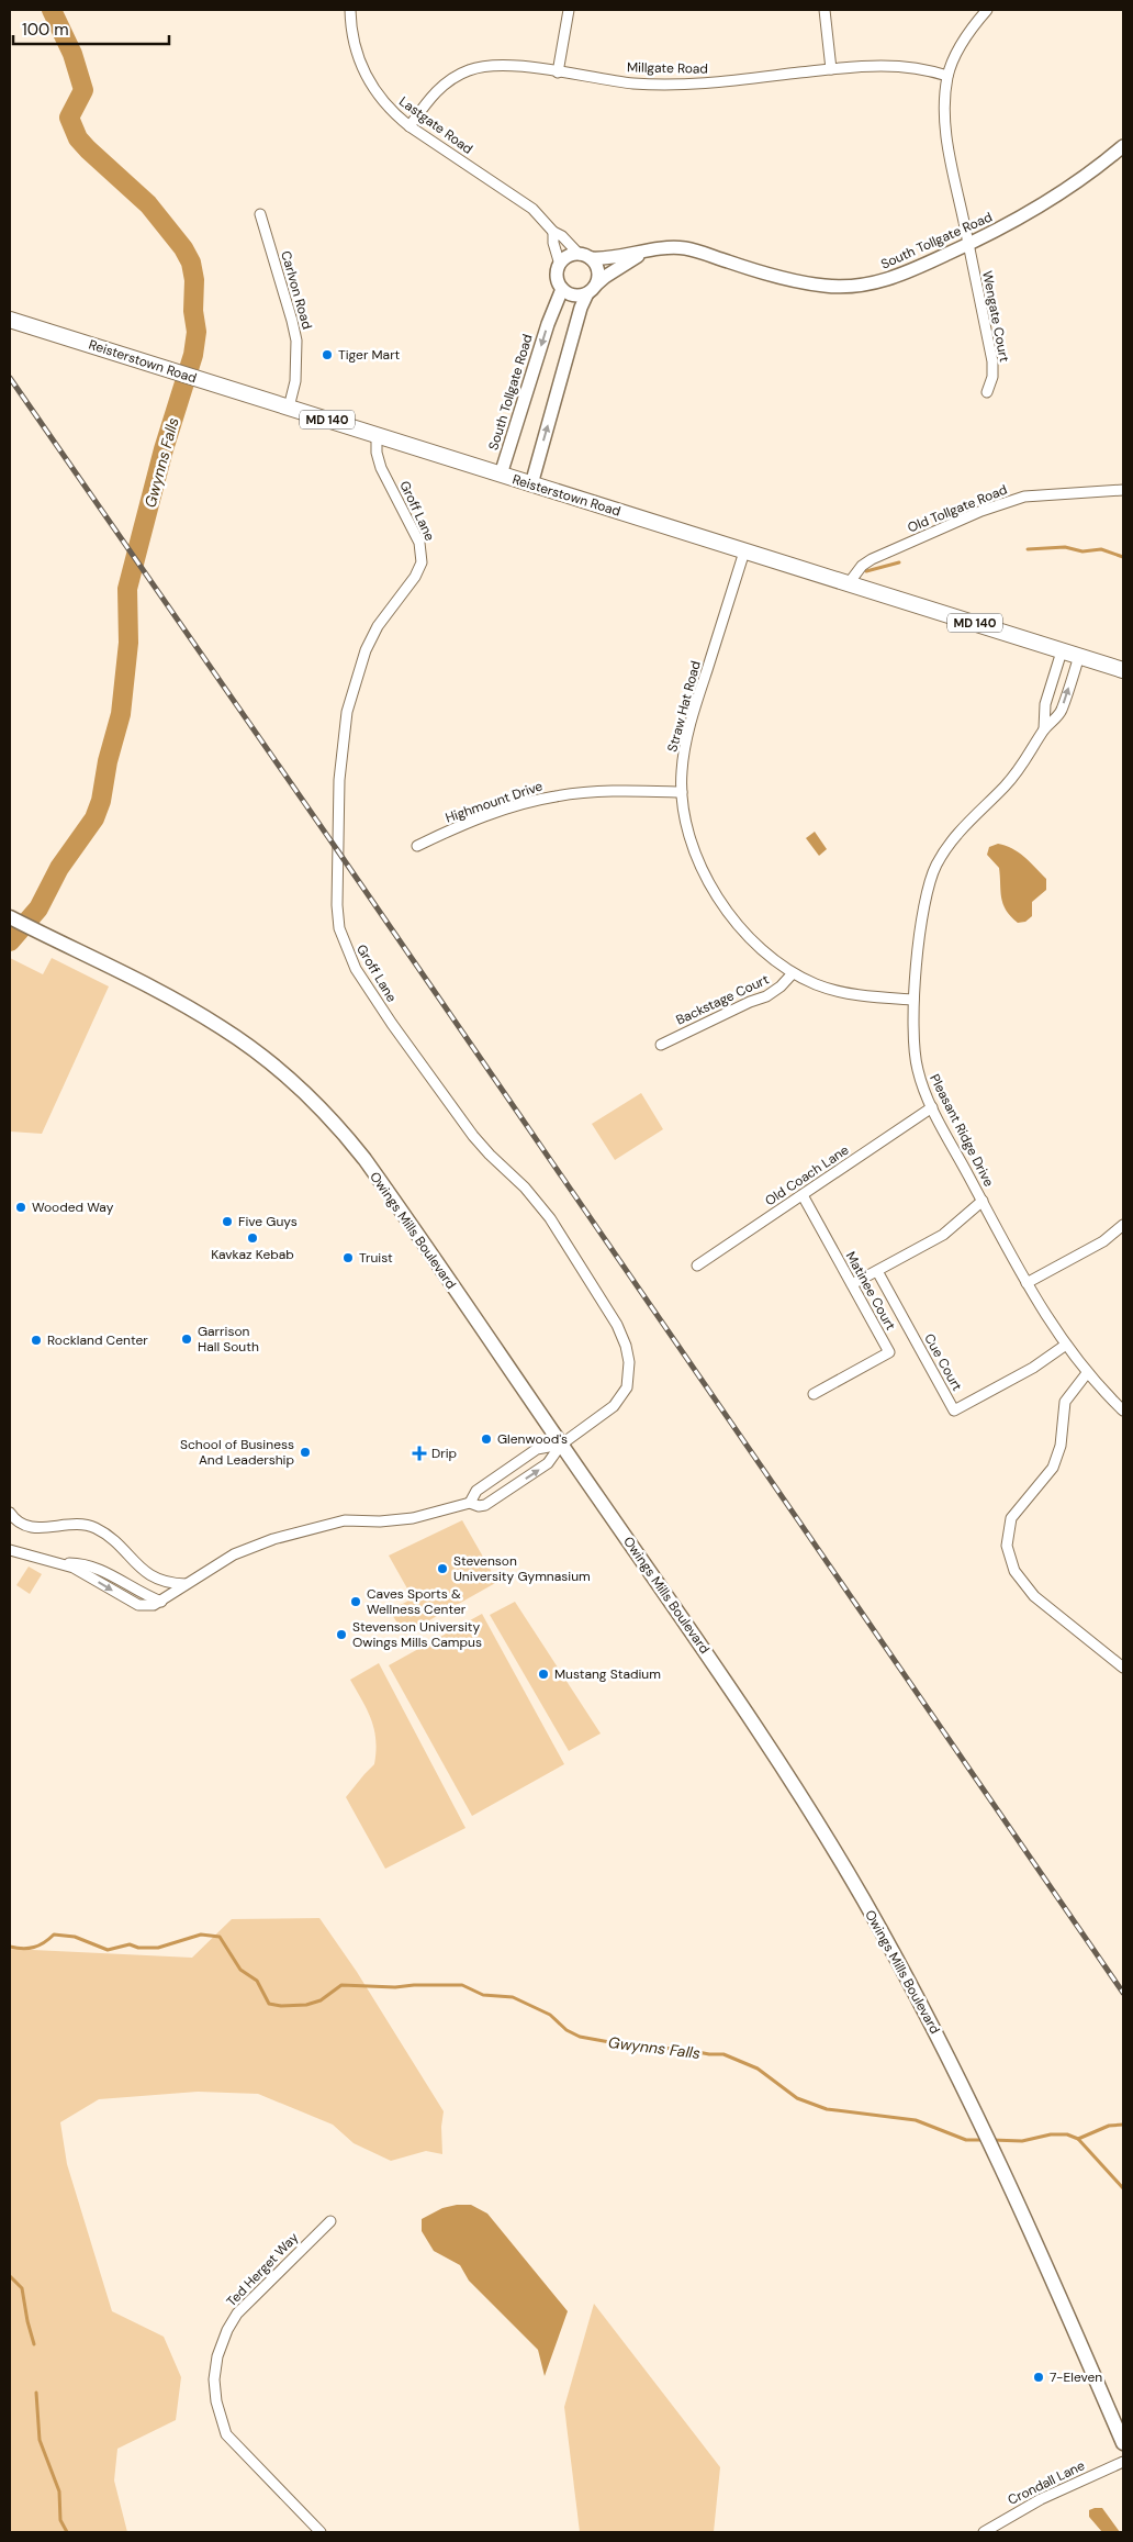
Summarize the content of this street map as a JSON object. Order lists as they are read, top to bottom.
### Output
{
  "streets": {
    "main road": ["Reisterstown Road", "MD 140", "Owings Mills Boulevard"],
    "street": [
      "Millgate Road",
      "Lastgate Road",
      "South Tollgate Road",
      "Carlvon Road",
      "Wengate Court",
      "Old Tollgate Road",
      "Groff Lane",
      "Straw Hat Road",
      "Highmount Drive",
      "Backstage Court",
      "Pleasant Ridge Drive",
      "Old Coach Lane",
      "Matinee Court",
      "Cue Court",
      "Ted Herget Way",
      "Crondall Lane"
    ]
  },
  "crossings": [
    ["Millgate Road", "Lastgate Road"],
    ["Millgate Road", "Wengate Court"],
    ["Lastgate Road", "South Tollgate Road"],
    ["South Tollgate Road", "Wengate Court"],
    ["South Tollgate Road", "Reisterstown Road"],
    ["Carlvon Road", "Reisterstown Road"],
    ["Reisterstown Road", "Old Tollgate Road"],
    ["Reisterstown Road", "Groff Lane"],
    ["Reisterstown Road", "Straw Hat Road"],
    ["Reisterstown Road", "Pleasant Ridge Drive"],
    ["Groff Lane", "Owings Mills Boulevard"],
    ["Straw Hat Road", "Highmount Drive"],
    ["Straw Hat Road", "Backstage Court"],
    ["Straw Hat Road", "Pleasant Ridge Drive"],
    ["Pleasant Ridge Drive", "Old Coach Lane"],
    ["Pleasant Ridge Drive", "Cue Court"],
    ["Old Coach Lane", "Matinee Court"]
  ],
  "water": ["Gwynns Falls"],
  "places": {
    "other": [
      "Tiger Mart",
      "Wooded Way",
      "Five Guys",
      "Kavkaz Kebab",
      "Truist",
      "Garrison Hall South",
      "Rockland Center",
      "Glenwood's",
      "School of Business And Leadership",
      "Stevenson University Gymnasium",
      "Caves Sports & Wellness Center",
      "Stevenson University Owings Mills Campus",
      "Mustang Stadium",
      "7-Eleven"
    ],
    "health": ["Drip"]
  },
  "scale_bar": "100 m"
}
